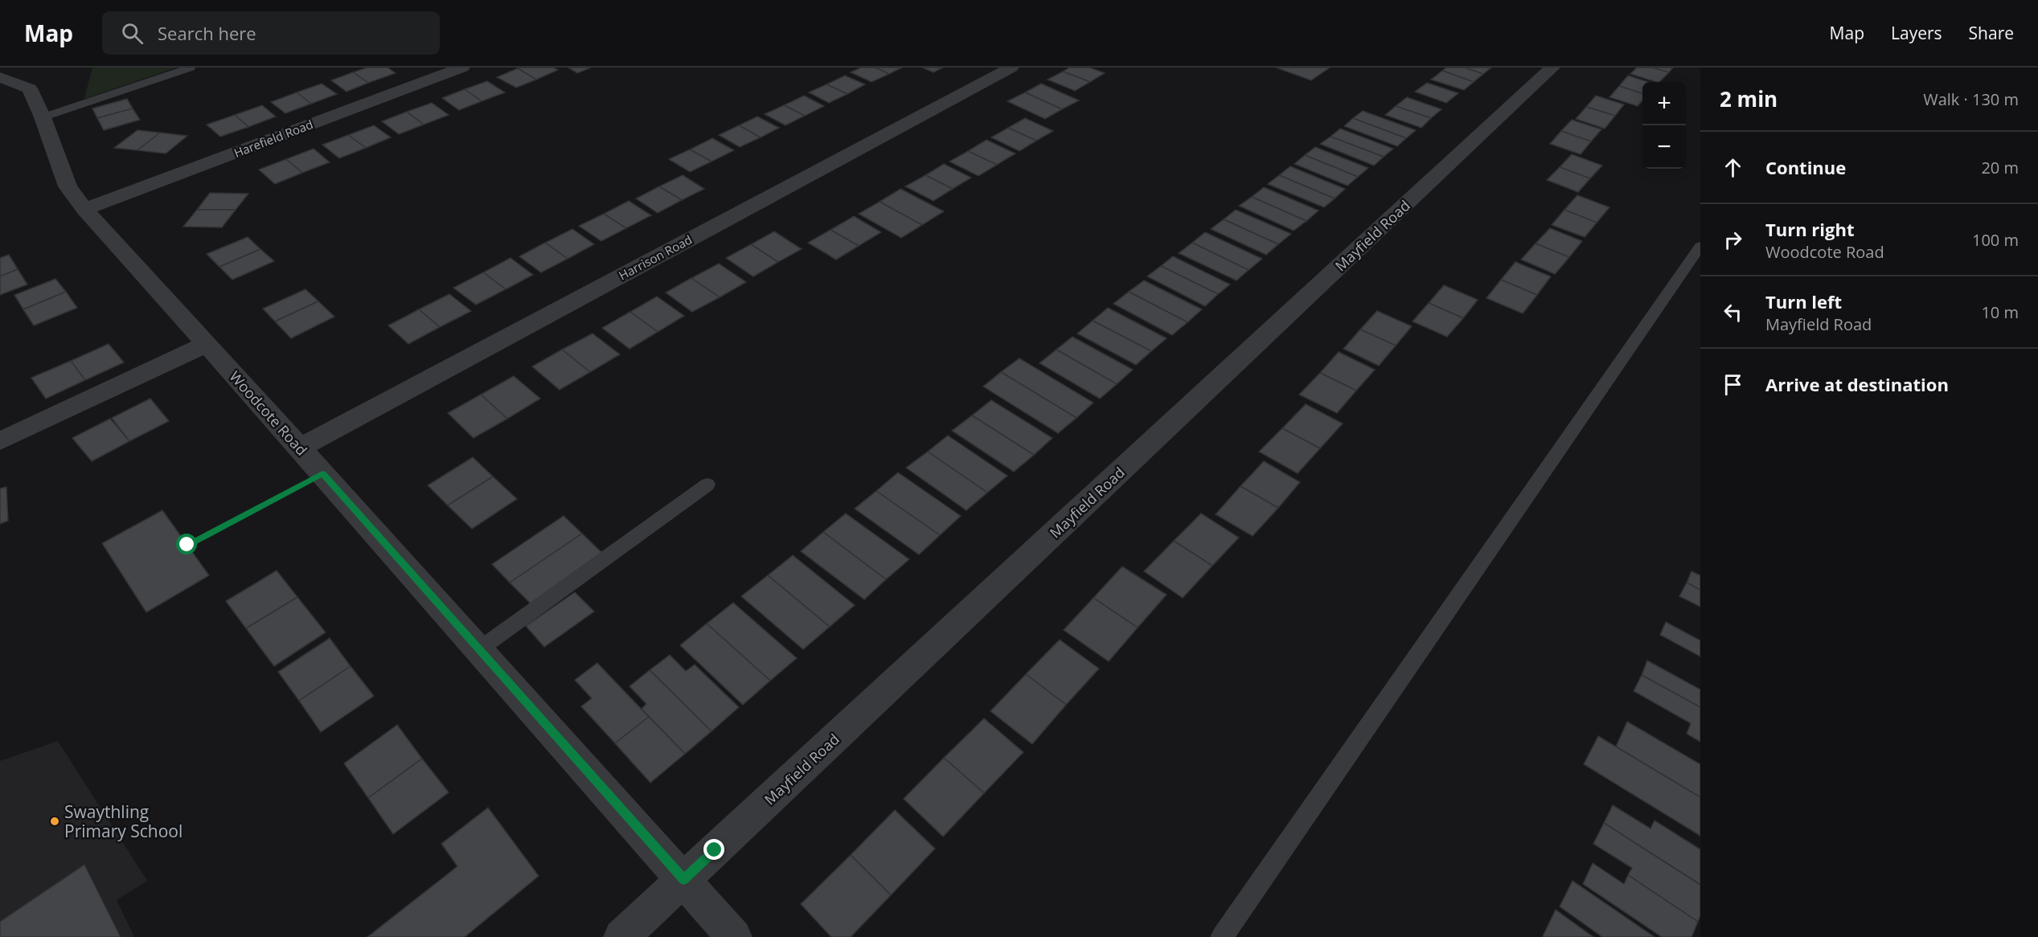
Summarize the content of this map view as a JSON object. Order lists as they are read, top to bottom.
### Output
{
  "streets": {
    "street": [
      "Harefield Road",
      "Mayfield Road",
      "Harrison Road",
      "Woodcote Road"
    ]
  },
  "crossings": [
    ["Harefield Road", "Woodcote Road"],
    ["Mayfield Road", "Woodcote Road"],
    ["Harrison Road", "Woodcote Road"]
  ],
  "places": ["Swaythling Primary School"],
  "page": {
    "header": "Map",
    "search": "Search here",
    "nav": ["Map", "Layers", "Share"],
    "heading": ["2 min", "Walk · 130 m"],
    "map_buttons": ["+", "−"],
    "list": [
      ["Continue", "20 m"],
      ["Turn right", "Woodcote Road", "100 m"],
      ["Turn left", "Mayfield Road", "10 m"],
      "Arrive at destination"
    ]
  }
}
